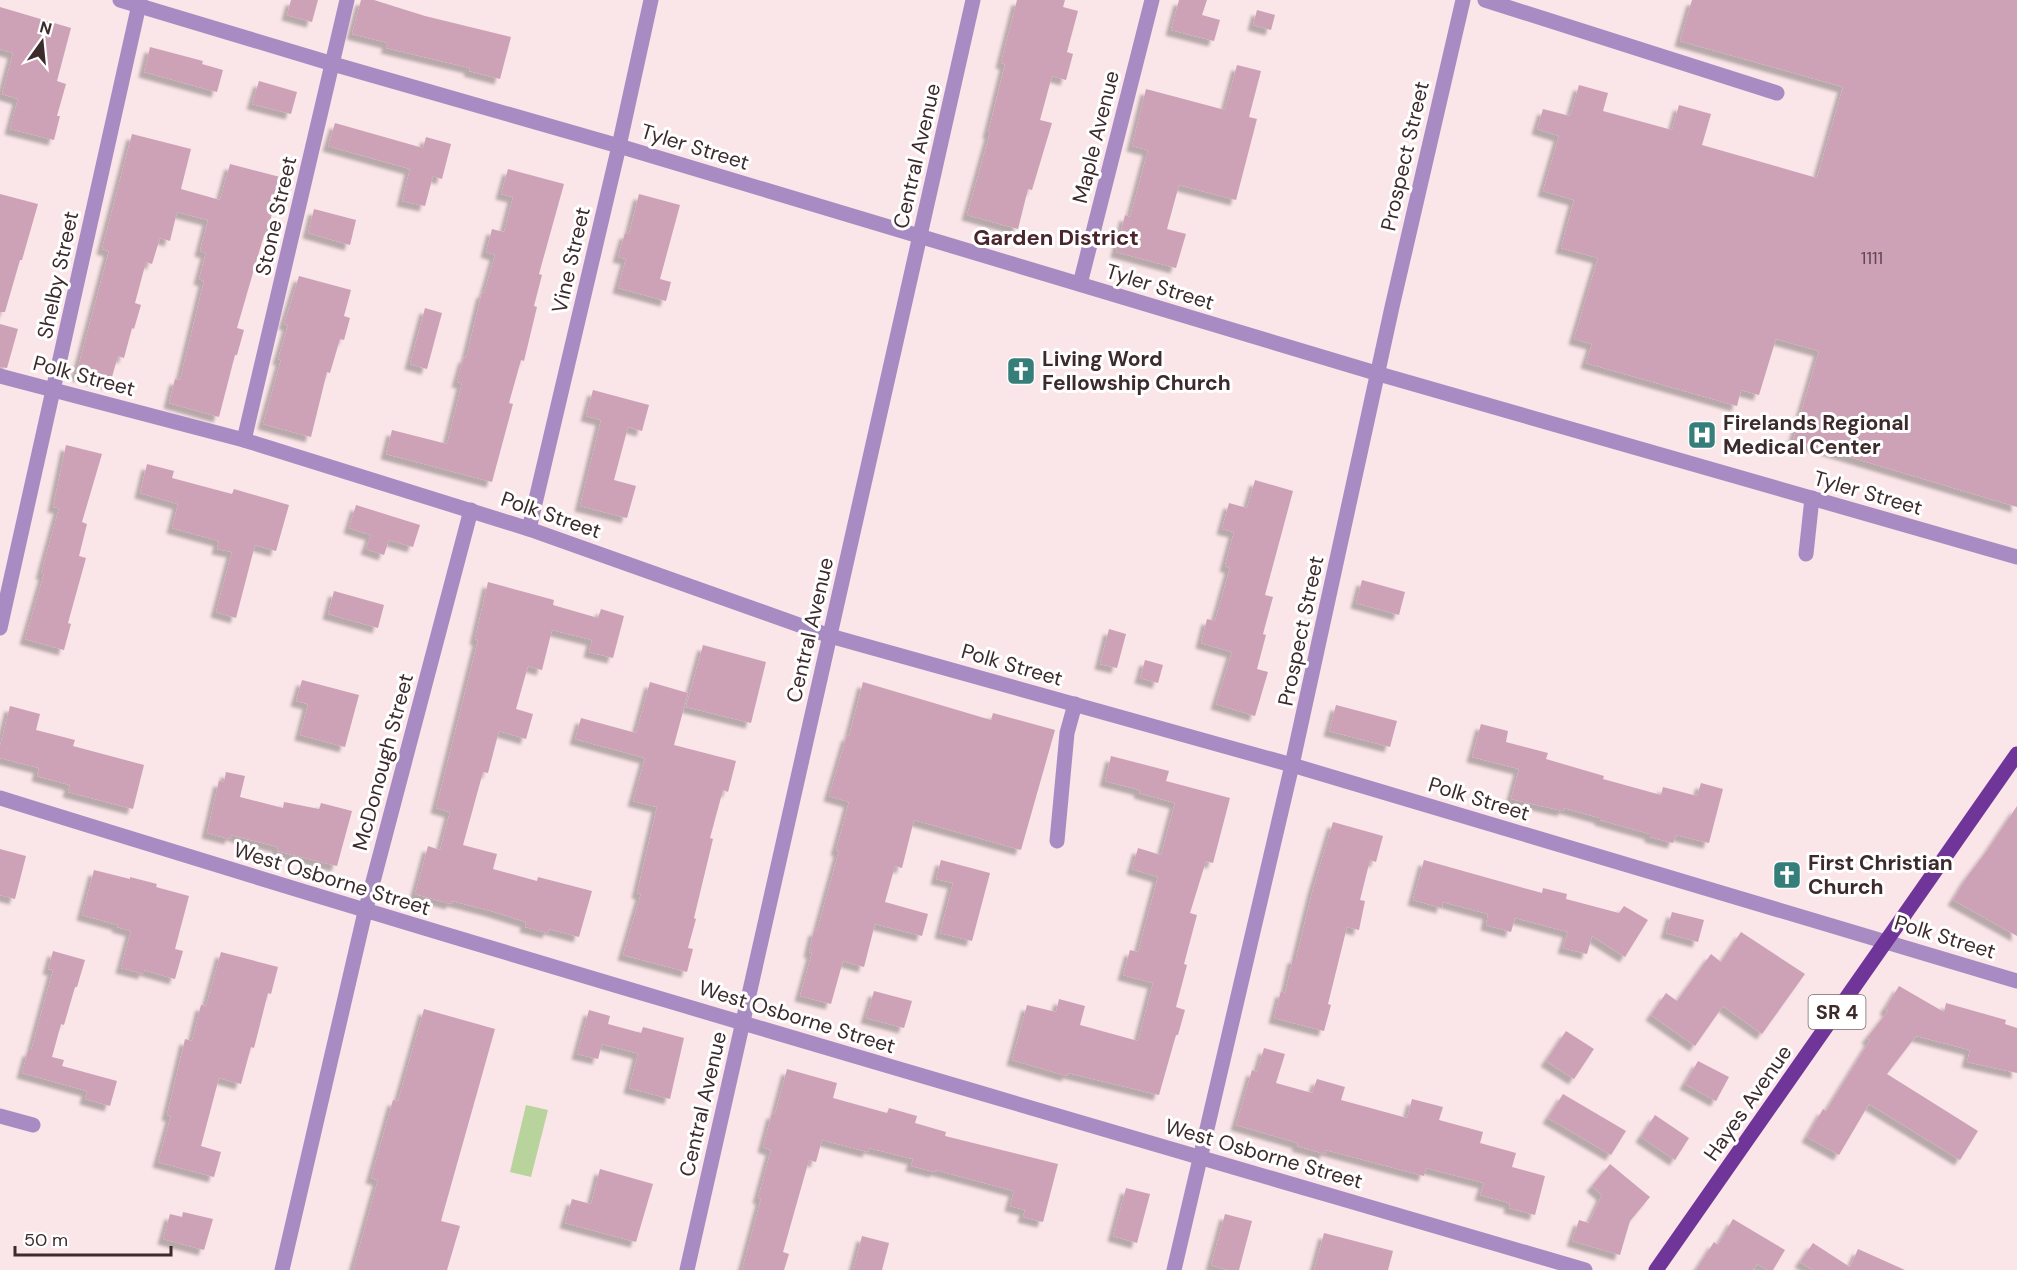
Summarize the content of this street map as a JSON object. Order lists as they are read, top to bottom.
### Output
{
  "streets": {
    "main road": ["SR 4", "Hayes Avenue"],
    "street": [
      "Maple Avenue",
      "Tyler Street",
      "Central Avenue",
      "Prospect Street",
      "Stone Street",
      "Vine Street",
      "Shelby Street",
      "Polk Street",
      "McDonough Street",
      "West Osborne Street"
    ]
  },
  "crossings": [
    ["Maple Avenue", "Tyler Street"],
    ["Tyler Street", "Central Avenue"],
    ["Tyler Street", "Prospect Street"],
    ["Tyler Street", "Stone Street"],
    ["Tyler Street", "Vine Street"],
    ["Tyler Street", "Shelby Street"],
    ["Central Avenue", "Polk Street"],
    ["Central Avenue", "West Osborne Street"],
    ["Prospect Street", "Polk Street"],
    ["Prospect Street", "West Osborne Street"],
    ["Stone Street", "Polk Street"],
    ["Vine Street", "Polk Street"],
    ["Shelby Street", "Polk Street"],
    ["Polk Street", "McDonough Street"],
    ["Polk Street", "Hayes Avenue"],
    ["McDonough Street", "West Osborne Street"]
  ],
  "districts": ["Garden District"],
  "places": {
    "church": ["Living Word Fellowship Church", "First Christian Church"],
    "hospital": ["Firelands Regional Medical Center"]
  },
  "house_numbers": ["1111"],
  "scale_bar": "50 m",
  "north": "top"
}
